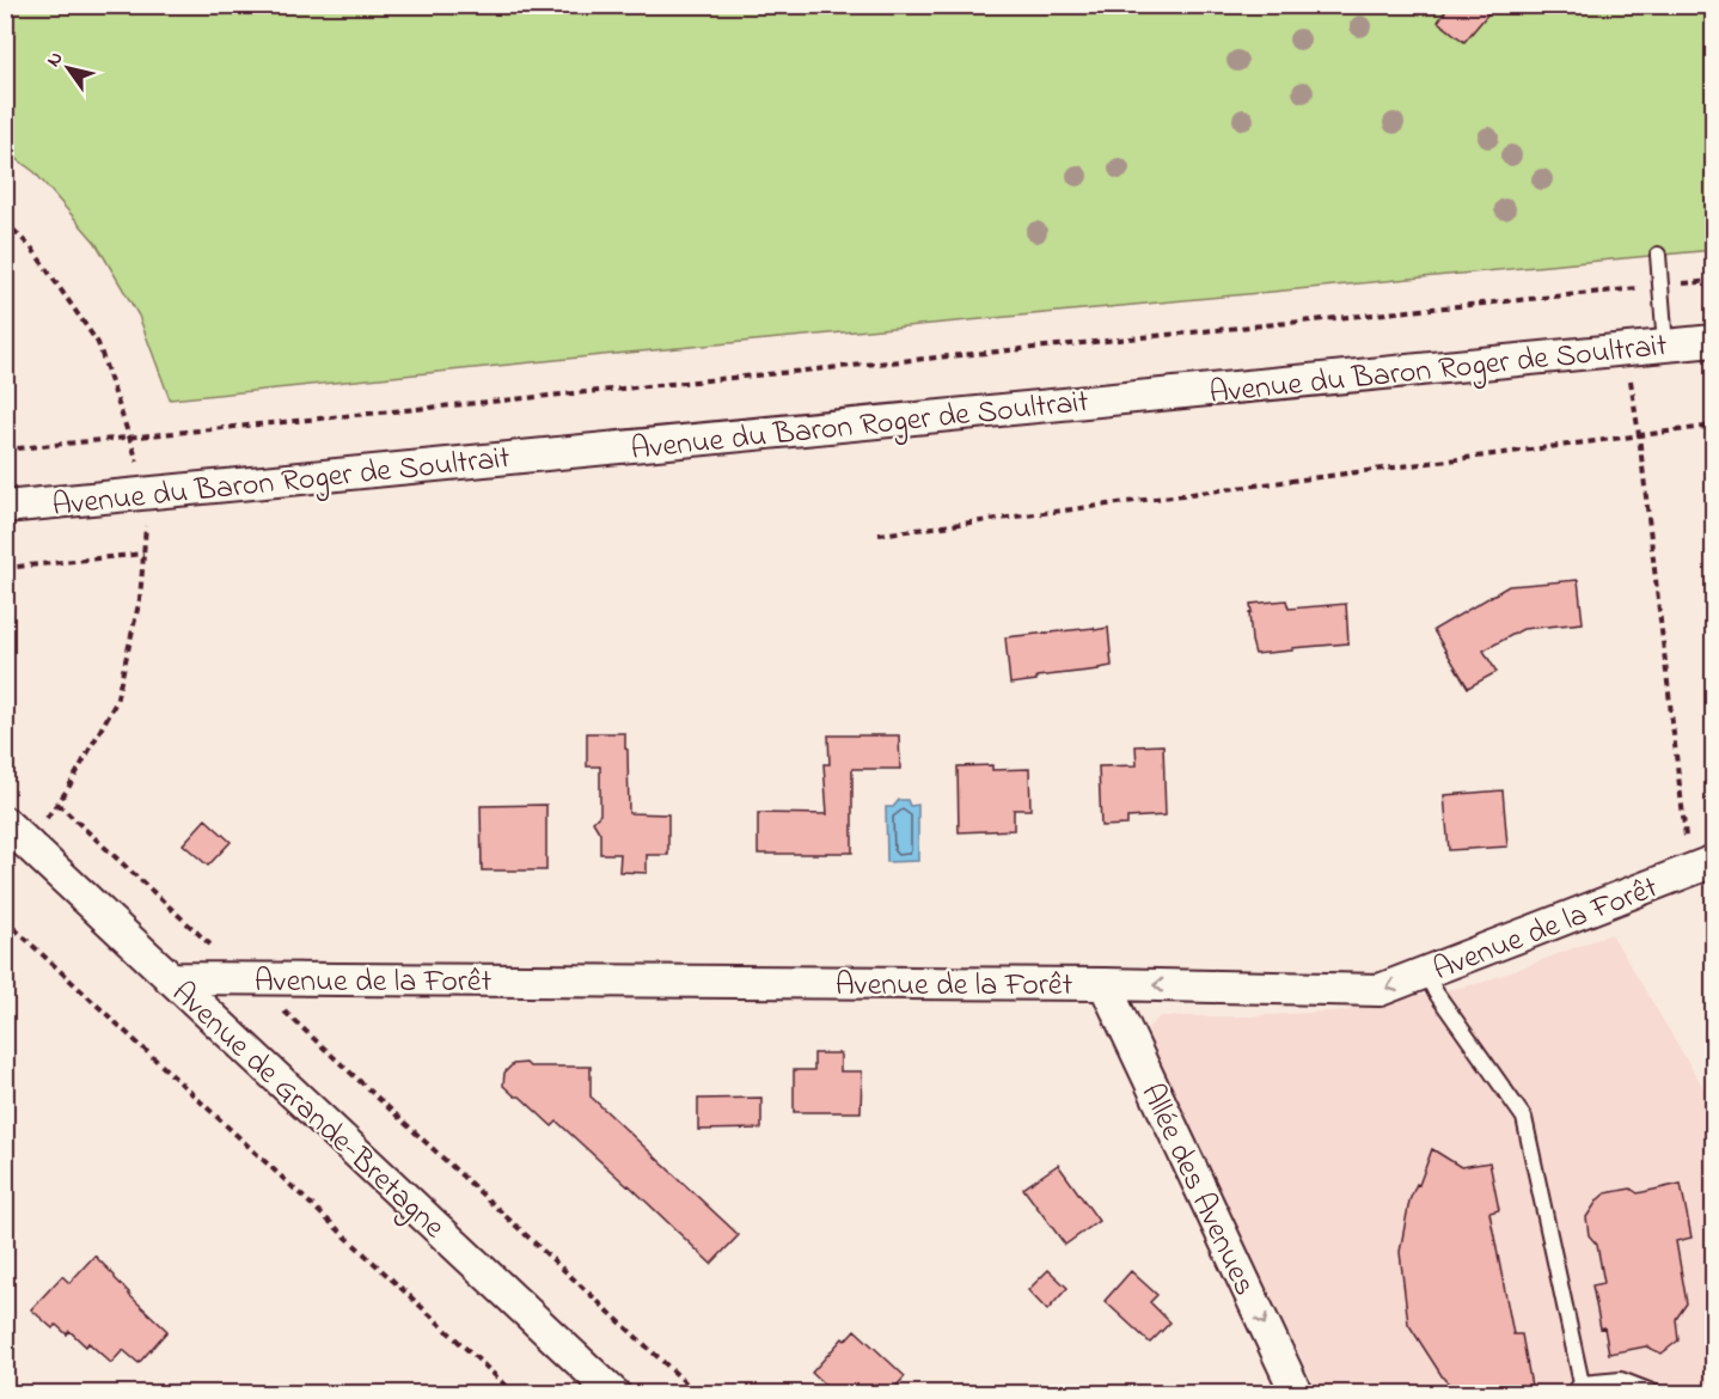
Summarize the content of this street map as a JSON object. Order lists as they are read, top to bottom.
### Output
{
  "streets": {
    "street": [
      "Avenue du Baron Roger de Soultrait",
      "Avenue de la Forêt",
      "Avenue de Grande-Bretagne",
      "Allée des Avenues"
    ]
  },
  "crossings": [
    ["Avenue de la Forêt", "Avenue de Grande-Bretagne"],
    ["Avenue de la Forêt", "Allée des Avenues"]
  ],
  "one_way": ["Allée des Avenues"],
  "north": "top left"
}
